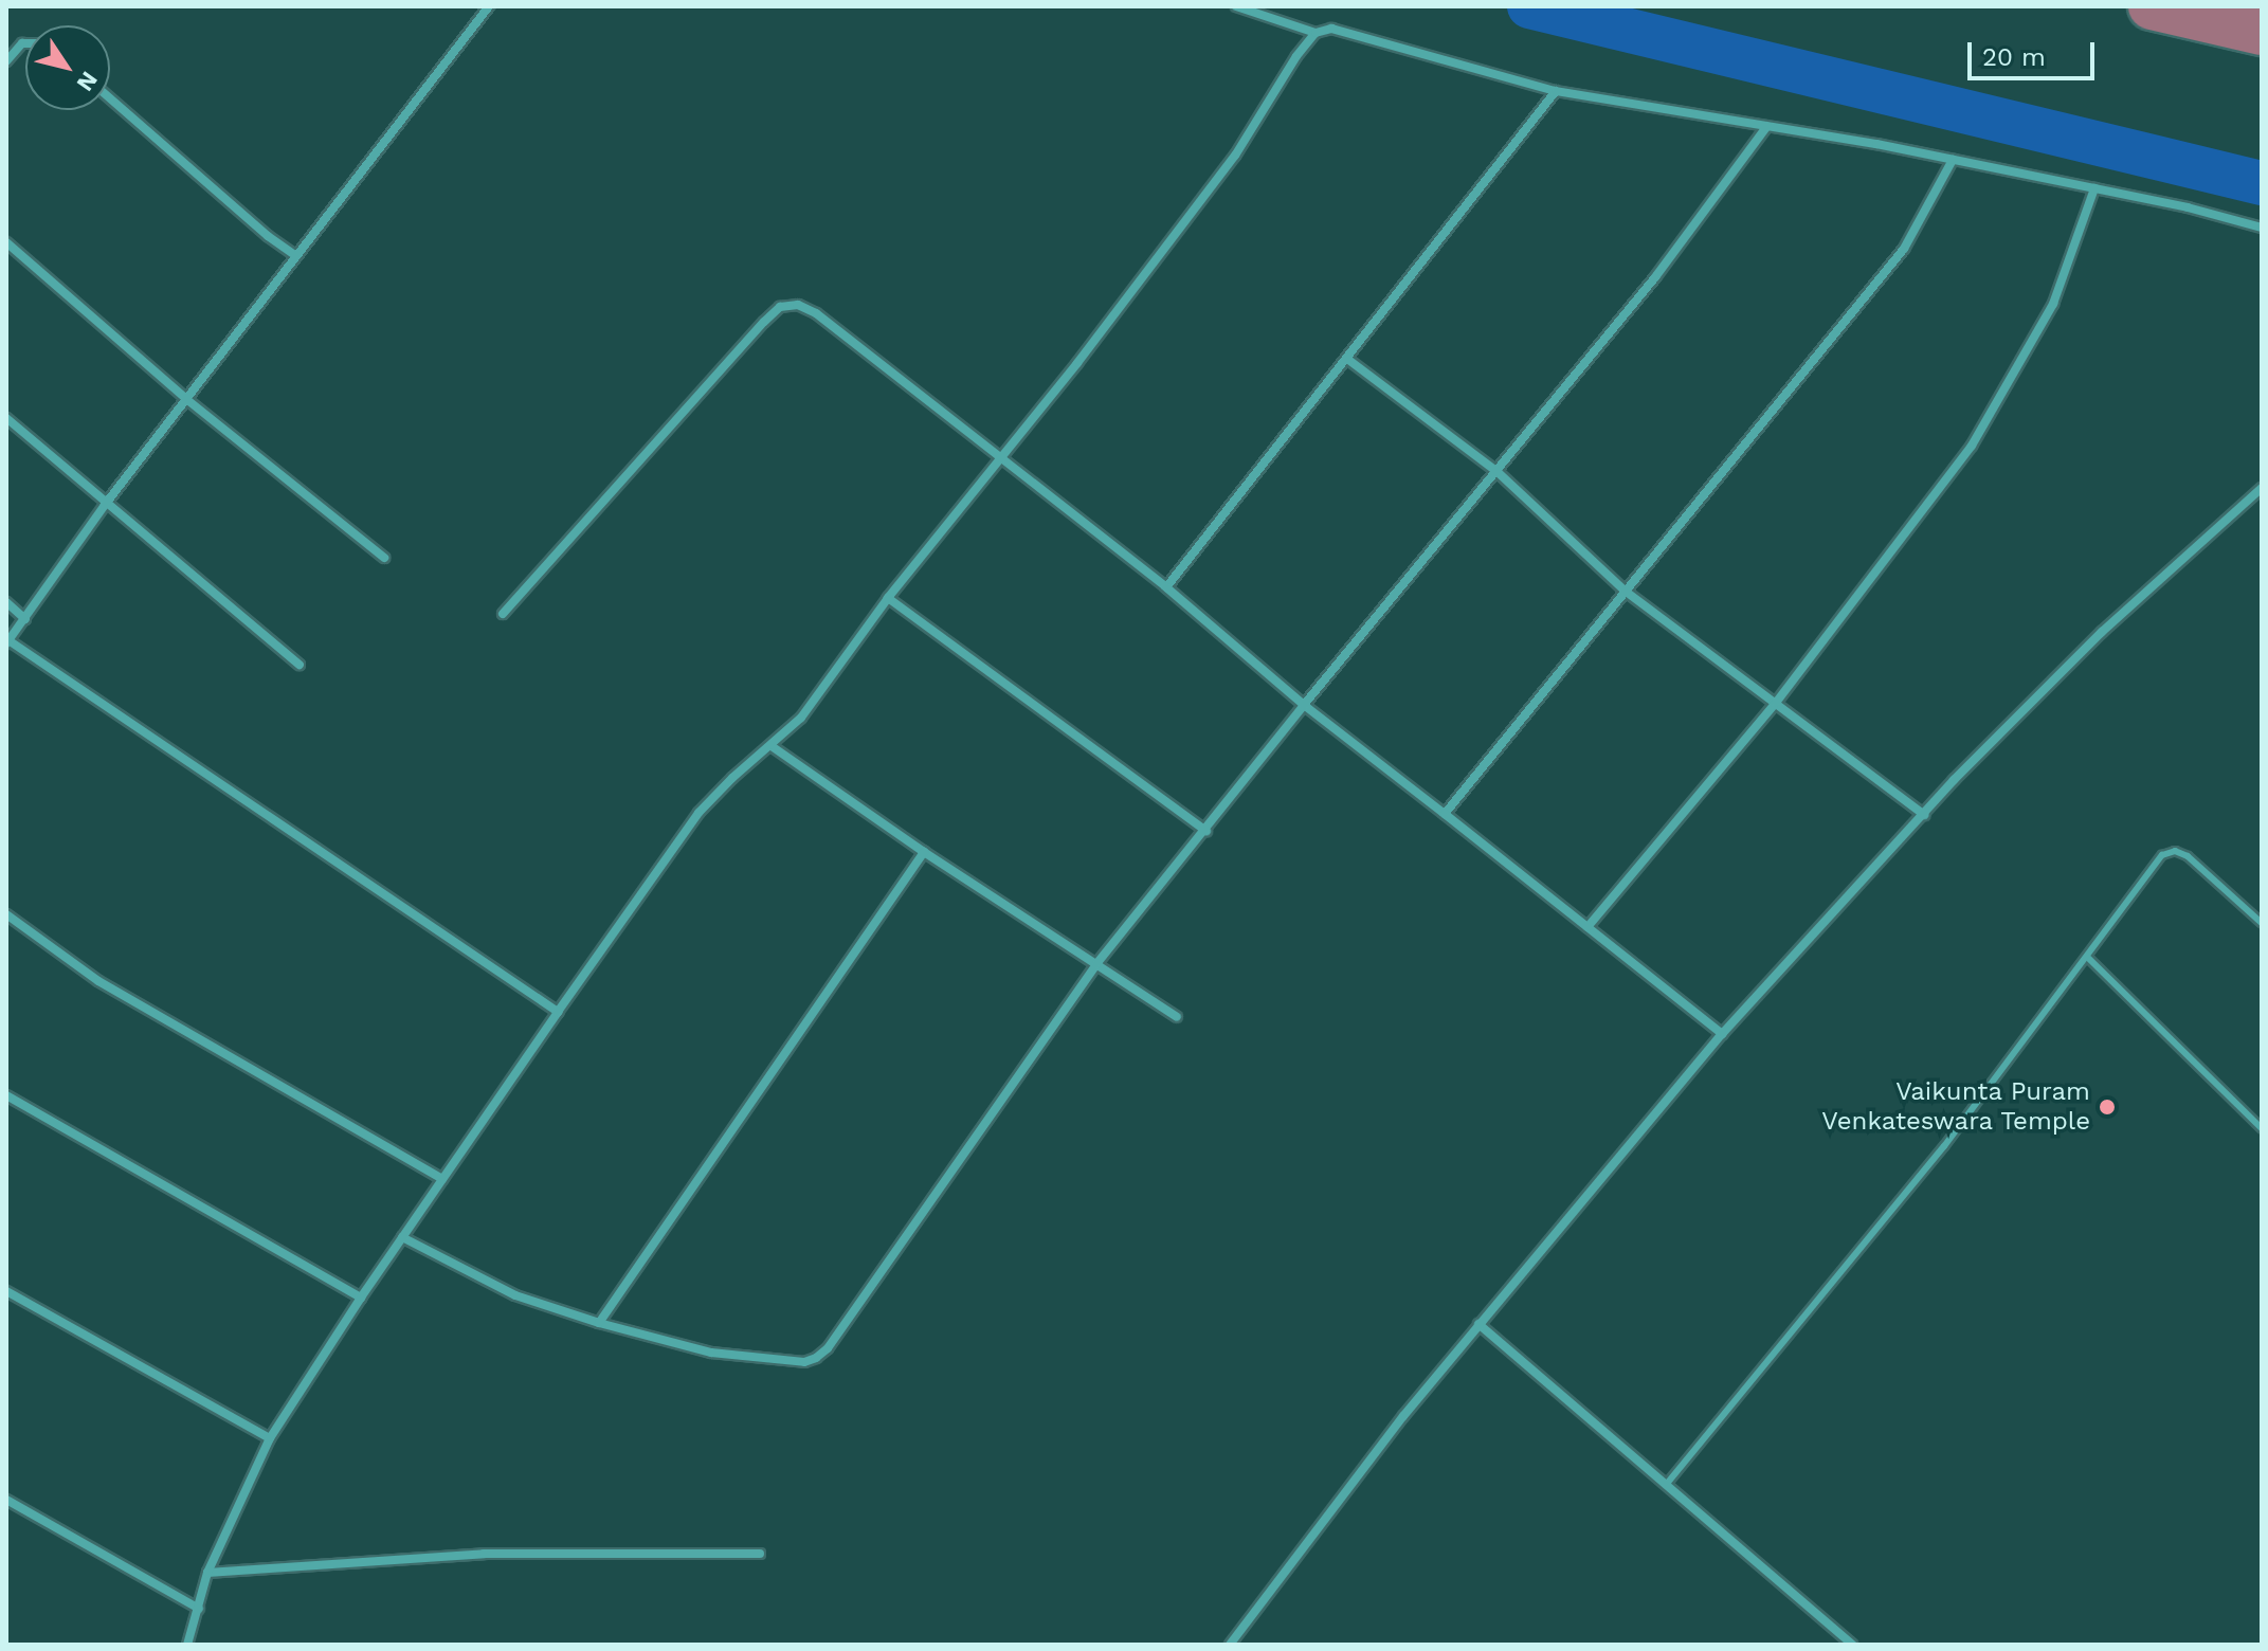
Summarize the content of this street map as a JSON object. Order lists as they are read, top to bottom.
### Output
{
  "places": ["Vaikunta Puram Venkateswara Temple"],
  "scale_bar": "20 m",
  "north": "bottom right"
}
